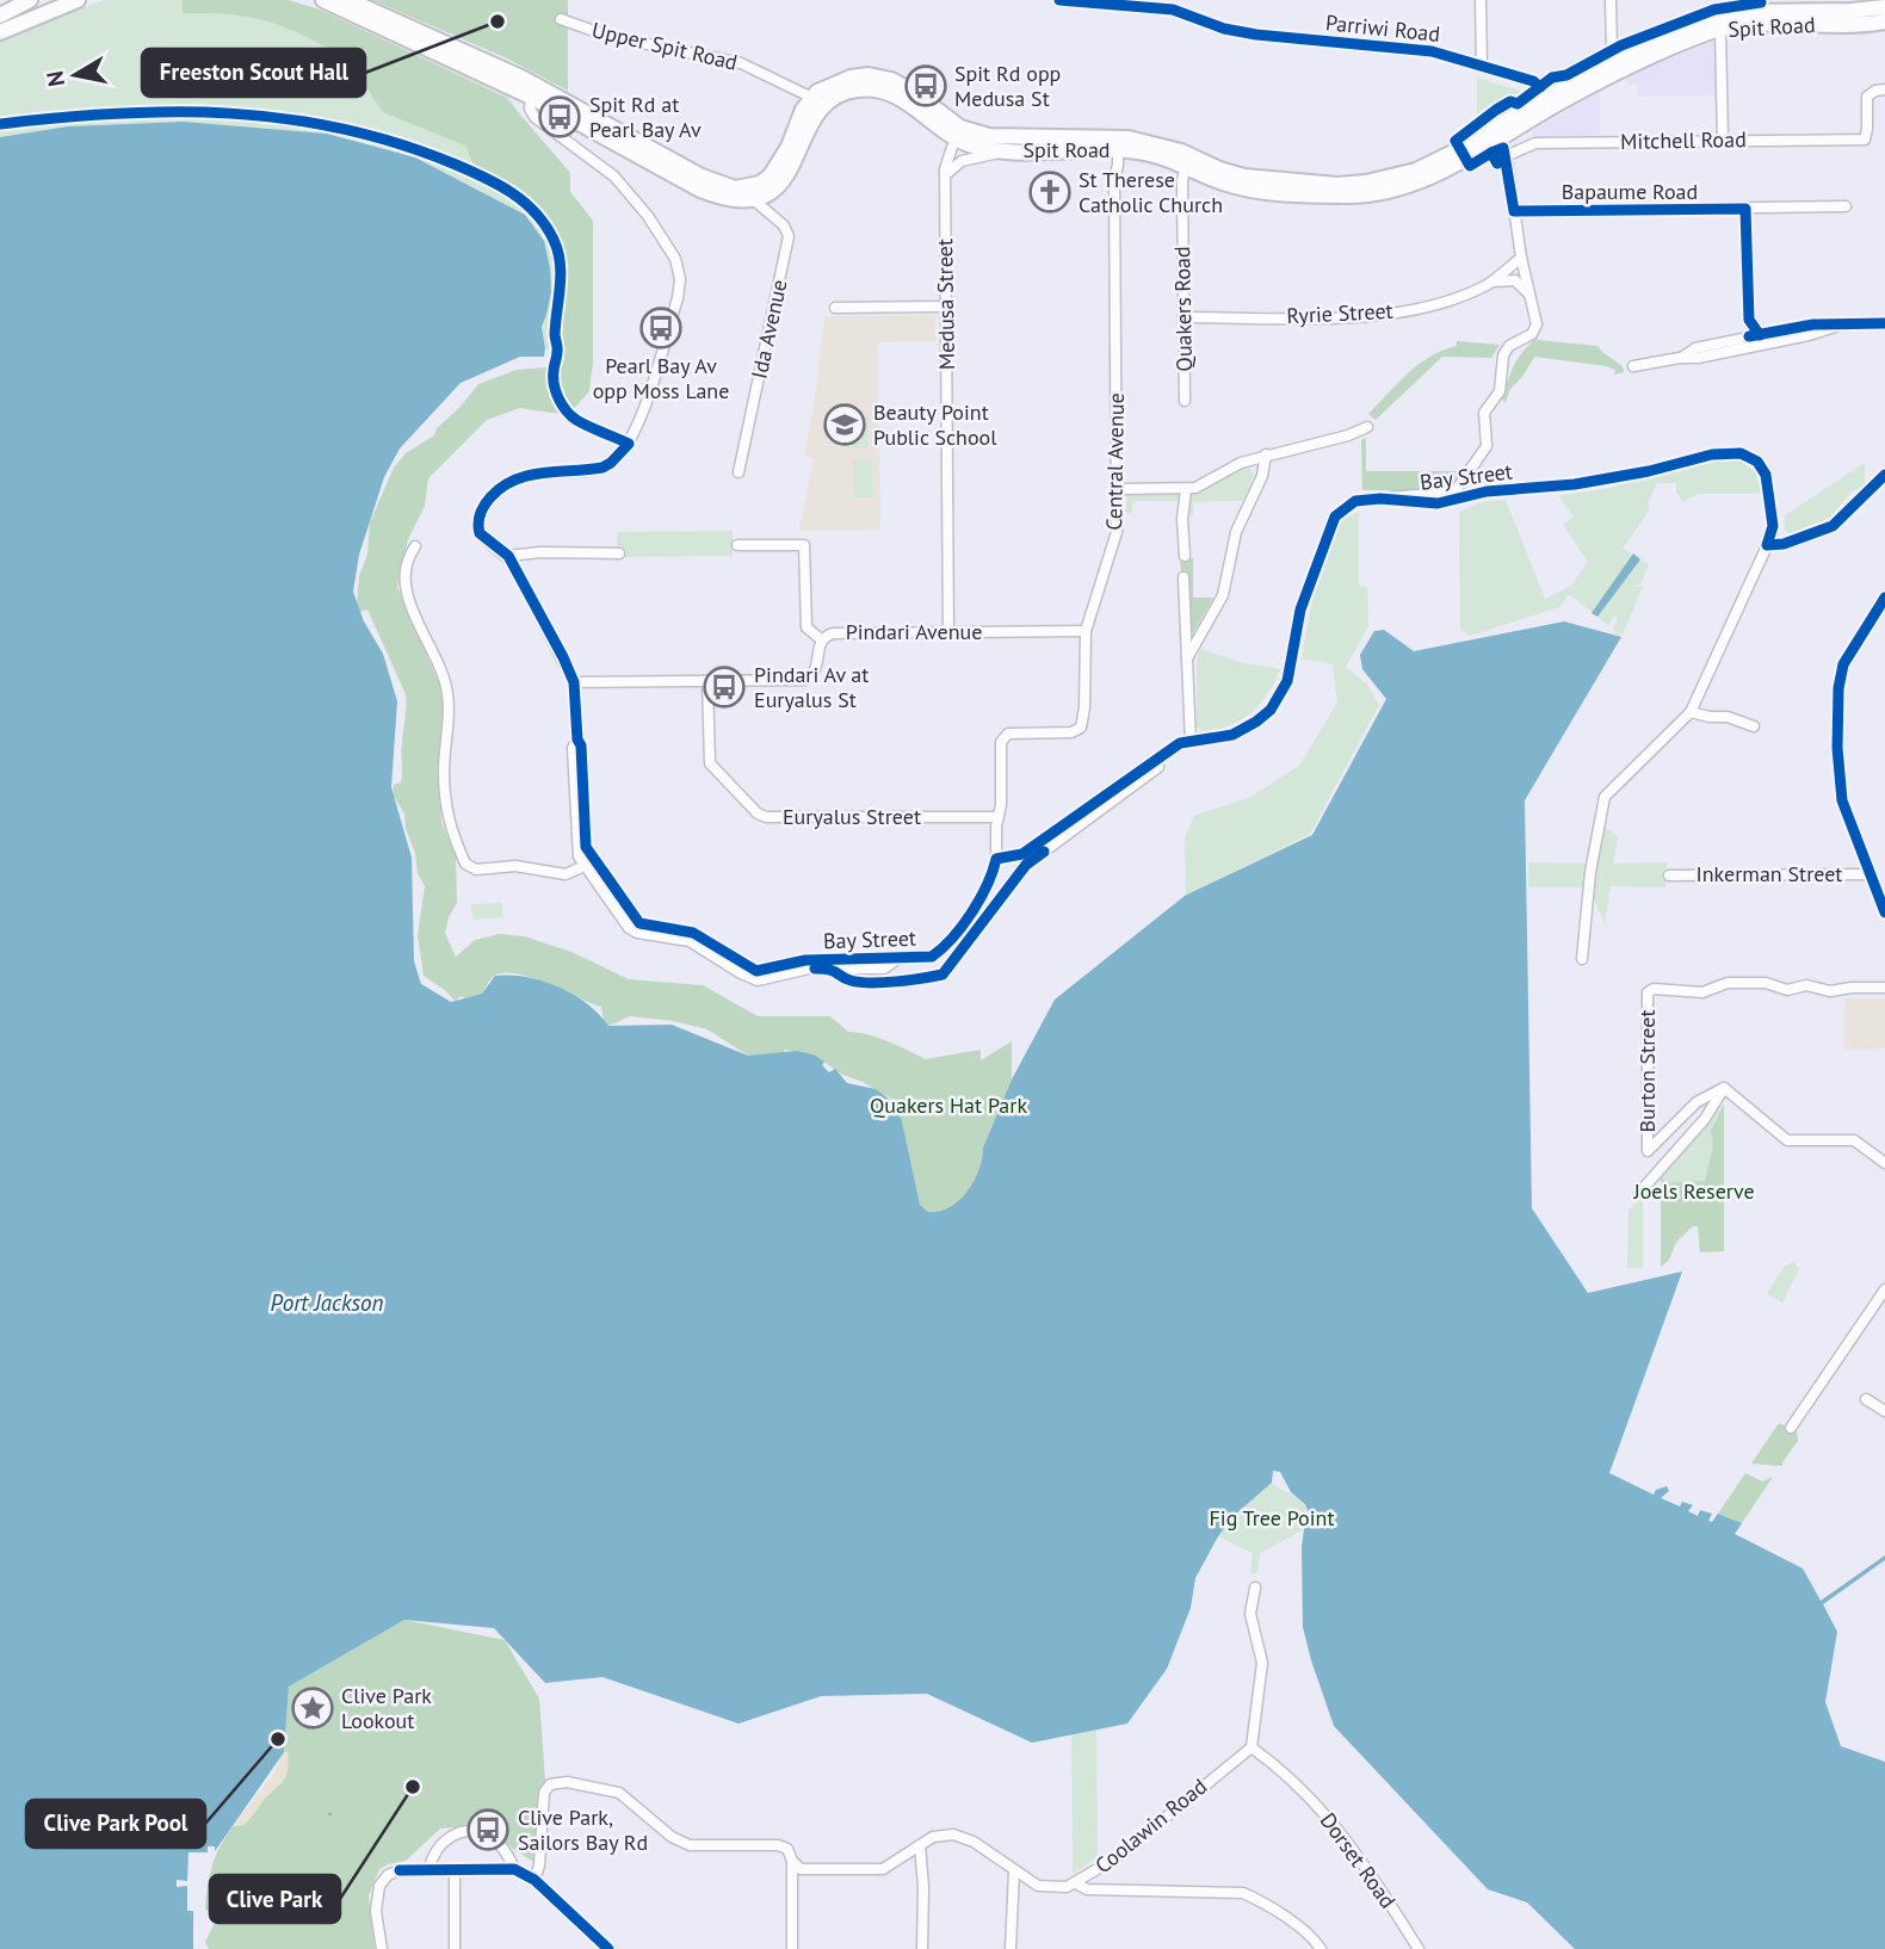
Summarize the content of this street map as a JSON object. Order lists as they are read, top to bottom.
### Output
{
  "streets": {
    "highway": ["Spit Road"],
    "street": [
      "Parriwi Road",
      "Upper Spit Road",
      "Mitchell Road",
      "Bapaume Road",
      "Medusa Street",
      "Quakers Road",
      "Ryrie Street",
      "Ida Avenue",
      "Central Avenue",
      "Bay Street",
      "Pindari Avenue",
      "Euryalus Street",
      "Inkerman Street",
      "Burton Street",
      "Coolawin Road",
      "Dorset Road"
    ]
  },
  "crossings": [
    ["Spit Road", "Parriwi Road"],
    ["Spit Road", "Upper Spit Road"],
    ["Spit Road", "Medusa Street"],
    ["Spit Road", "Quakers Road"],
    ["Spit Road", "Ida Avenue"],
    ["Spit Road", "Central Avenue"],
    ["Medusa Street", "Pindari Avenue"],
    ["Quakers Road", "Ryrie Street"],
    ["Central Avenue", "Bay Street"],
    ["Central Avenue", "Pindari Avenue"],
    ["Central Avenue", "Euryalus Street"],
    ["Pindari Avenue", "Euryalus Street"],
    ["Coolawin Road", "Dorset Road"]
  ],
  "water": ["Port Jackson"],
  "parks": ["Quakers Hat Park", "Joels Reserve", "Fig Tree Point"],
  "places": {
    "other": ["Freeston Scout Hall", "Clive Park Pool", "Clive Park"],
    "bus stop": [
      "Spit Rd opp Medusa St",
      "Spit Rd at Pearl Bay Av",
      "Pearl Bay Av opp Moss Lane",
      "Pindari Av at Euryalus St",
      "Clive Park, Sailors Bay Rd"
    ],
    "church": ["St Therese Catholic Church"],
    "school or university": ["Beauty Point Public School"],
    "place": ["Clive Park Lookout"]
  },
  "north": "left"
}
